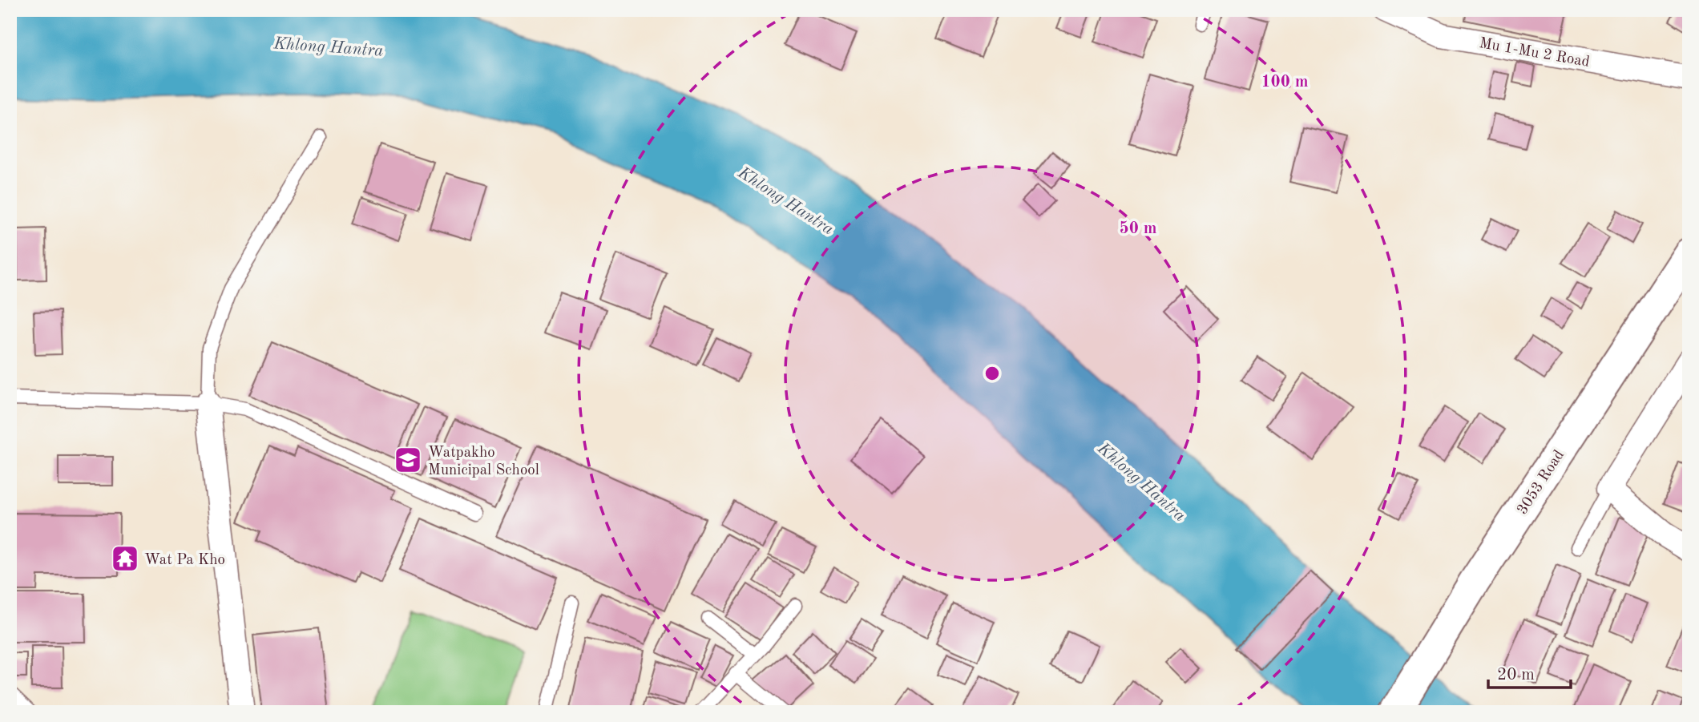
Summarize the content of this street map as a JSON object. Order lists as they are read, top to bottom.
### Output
{
  "streets": {
    "main road": ["3053 Road"],
    "street": ["Mu 1-Mu 2 Road"]
  },
  "water": ["Khlong Hantra"],
  "places": {
    "school or university": ["Watpakho Municipal School"],
    "temple": ["Wat Pa Kho"]
  },
  "scale_bar": "20 m",
  "rings": ["100 m", "50 m"]
}
